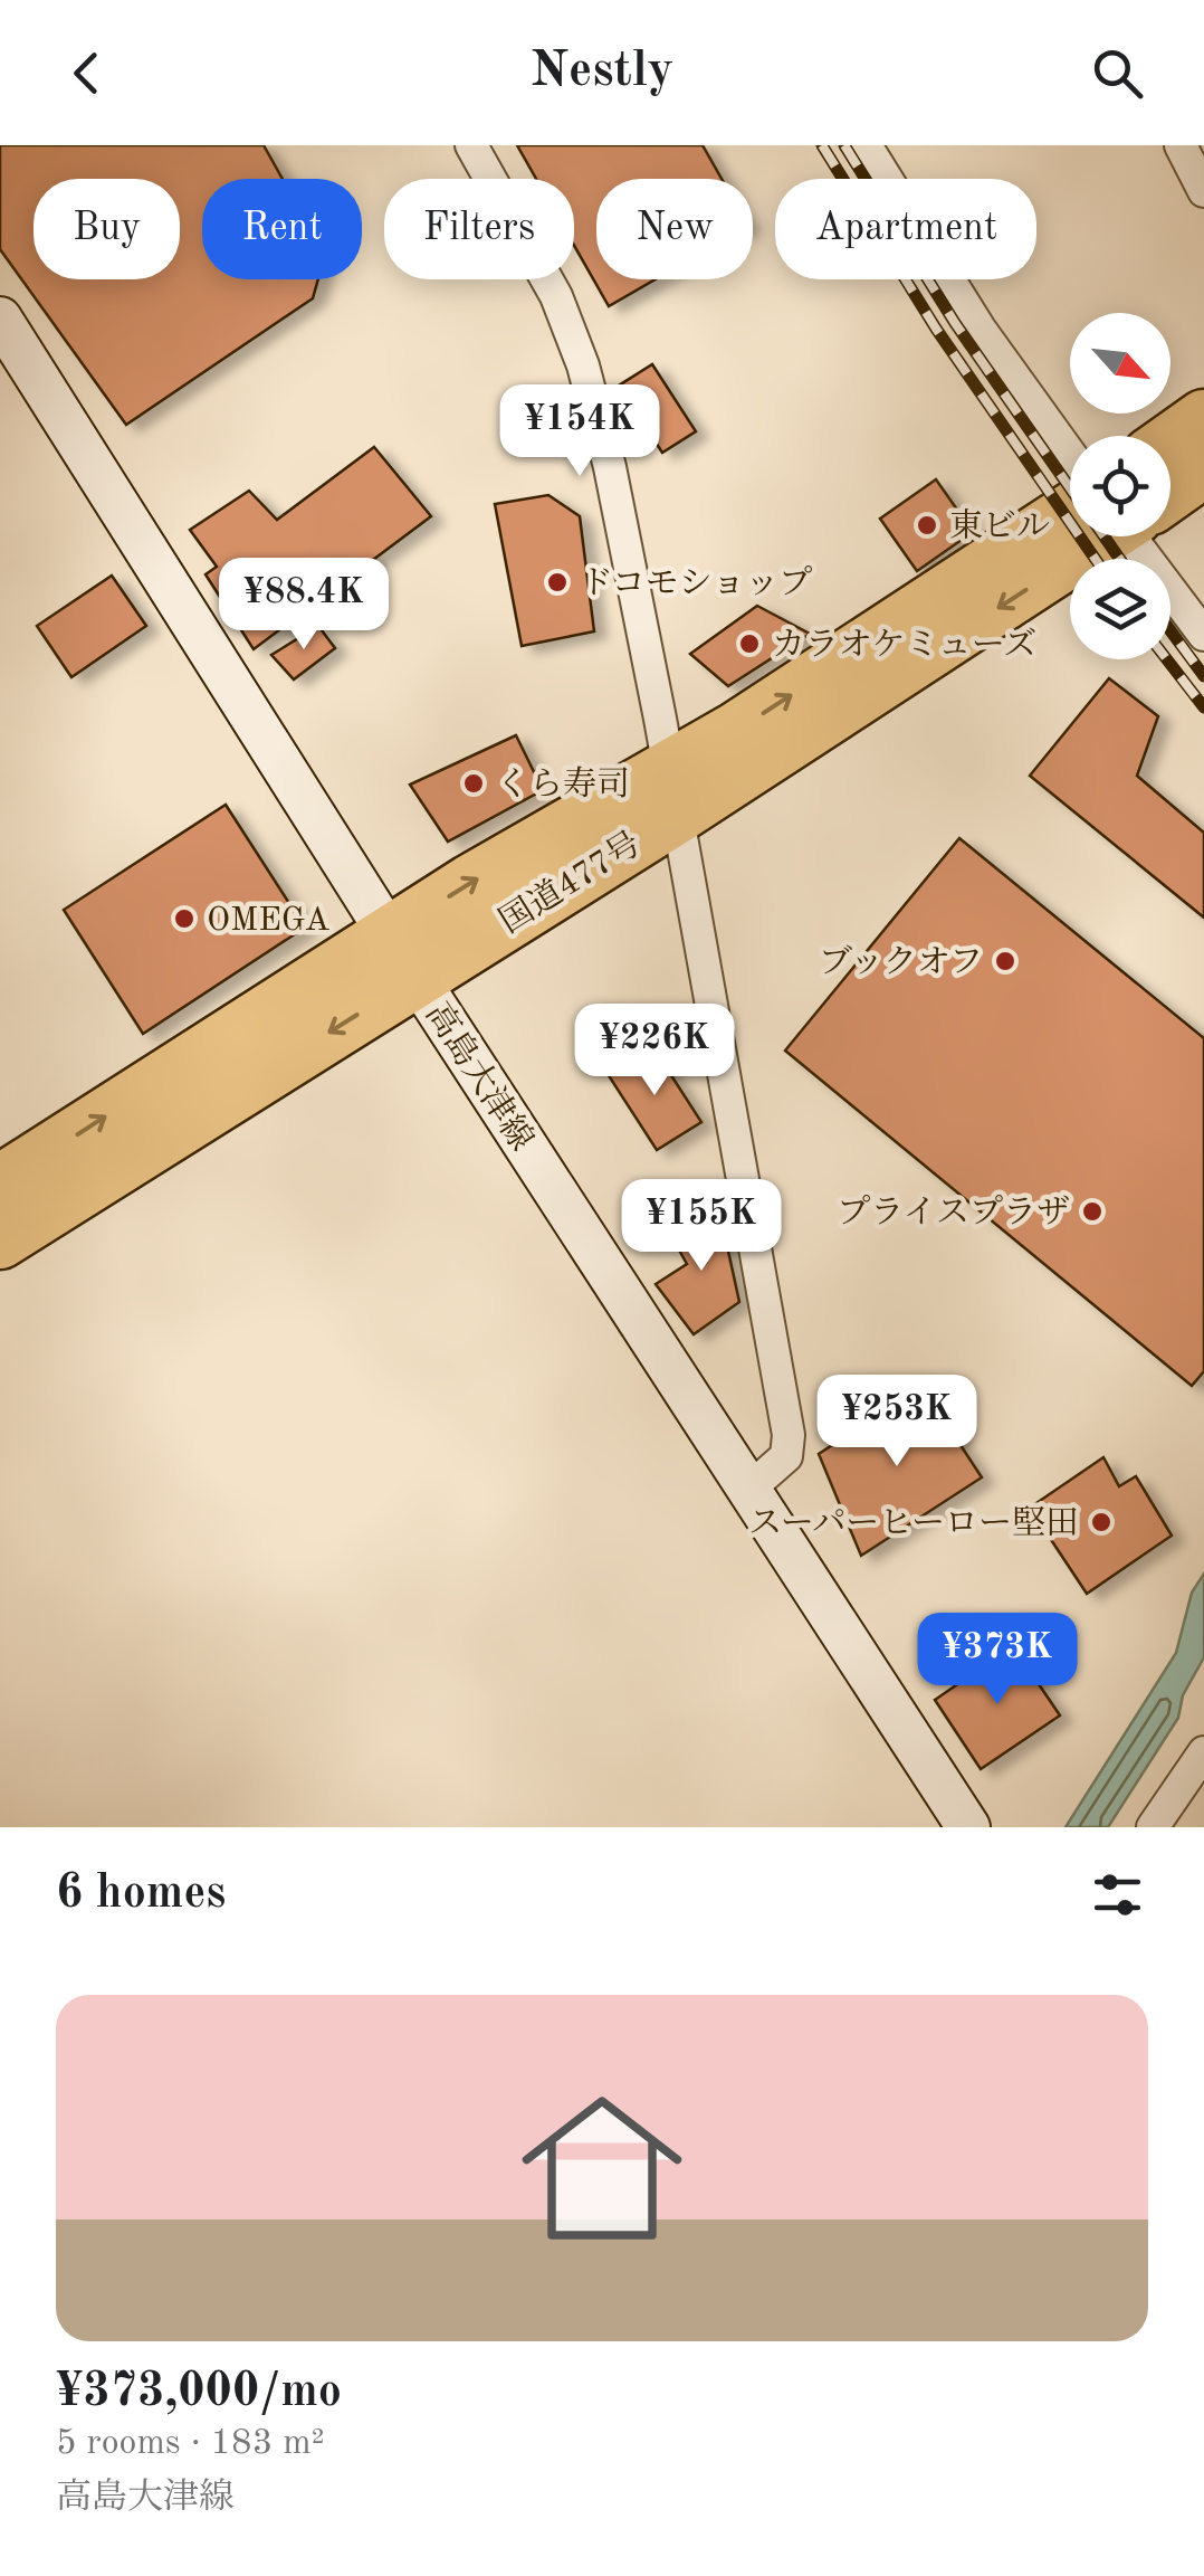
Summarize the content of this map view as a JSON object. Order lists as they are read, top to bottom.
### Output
{
  "streets": {
    "highway": ["国道477号"],
    "main road": ["高島大津線"]
  },
  "crossings": [
    ["国道477号", "高島大津線"]
  ],
  "places": [
    "東ビル",
    "ドコモショップ",
    "カラオケミューズ",
    "くら寿司",
    "OMEGA",
    "ブックオフ",
    "プライスプラザ",
    "スーパーヒーロー堅田"
  ],
  "north": "bottom right",
  "page": {
    "header": "Nestly",
    "chip": [
      "Buy",
      "Rent",
      "Filters",
      "New",
      "Apartment"
    ],
    "price": [
      "¥154K",
      "¥88.4K",
      "¥226K",
      "¥155K",
      "¥253K",
      "¥373K"
    ],
    "heading": "6 homes",
    "list": [
      {
        "name": "¥373,000/mo",
        "note": "5 rooms · 183 m² · 高島大津線"
      }
    ]
  }
}
